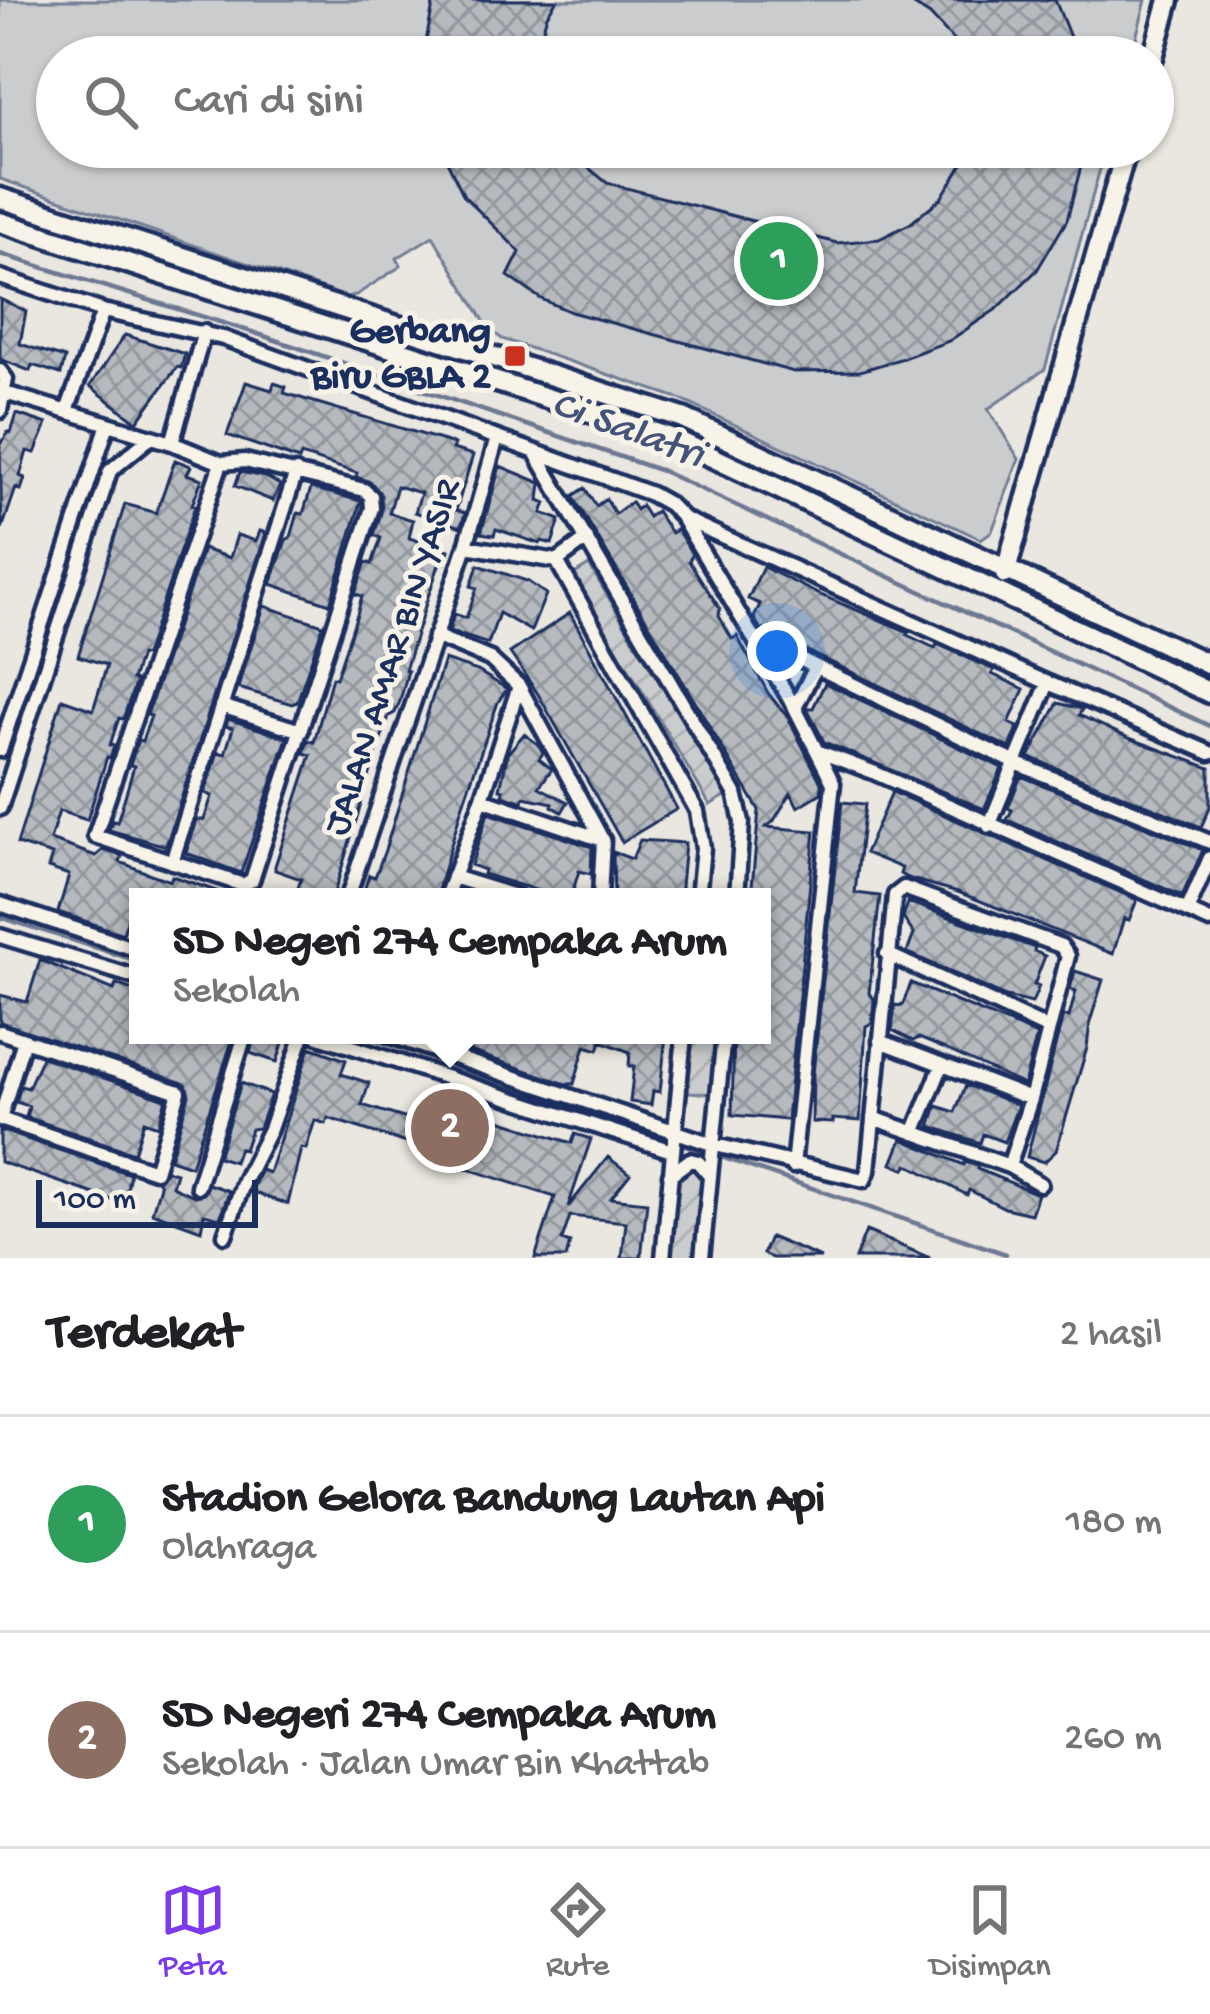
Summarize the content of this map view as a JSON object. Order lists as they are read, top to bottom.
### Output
{
  "streets": {
    "street": ["JALAN AMAR BIN YASIR"]
  },
  "water": ["Ci Salatri"],
  "places": {
    "transit": ["Gerbang Biru GBLA 2"]
  },
  "scale_bar": "100 m",
  "page": {
    "search": "Cari di sini",
    "pins": ["1", "2"],
    "popup": ["SD Negeri 274 Cempaka Arum", "Sekolah"],
    "scale": "100 m",
    "heading": ["Terdekat", "2 hasil"],
    "list": [
      {
        "mark": "1",
        "name": "Stadion Gelora Bandung Lautan Api",
        "note": "Olahraga",
        "value": "180 m"
      },
      {
        "mark": "2",
        "name": "SD Negeri 274 Cempaka Arum",
        "note": "Sekolah · Jalan Umar Bin Khattab",
        "value": "260 m"
      }
    ],
    "nav": ["Peta", "Rute", "Disimpan"]
  }
}
